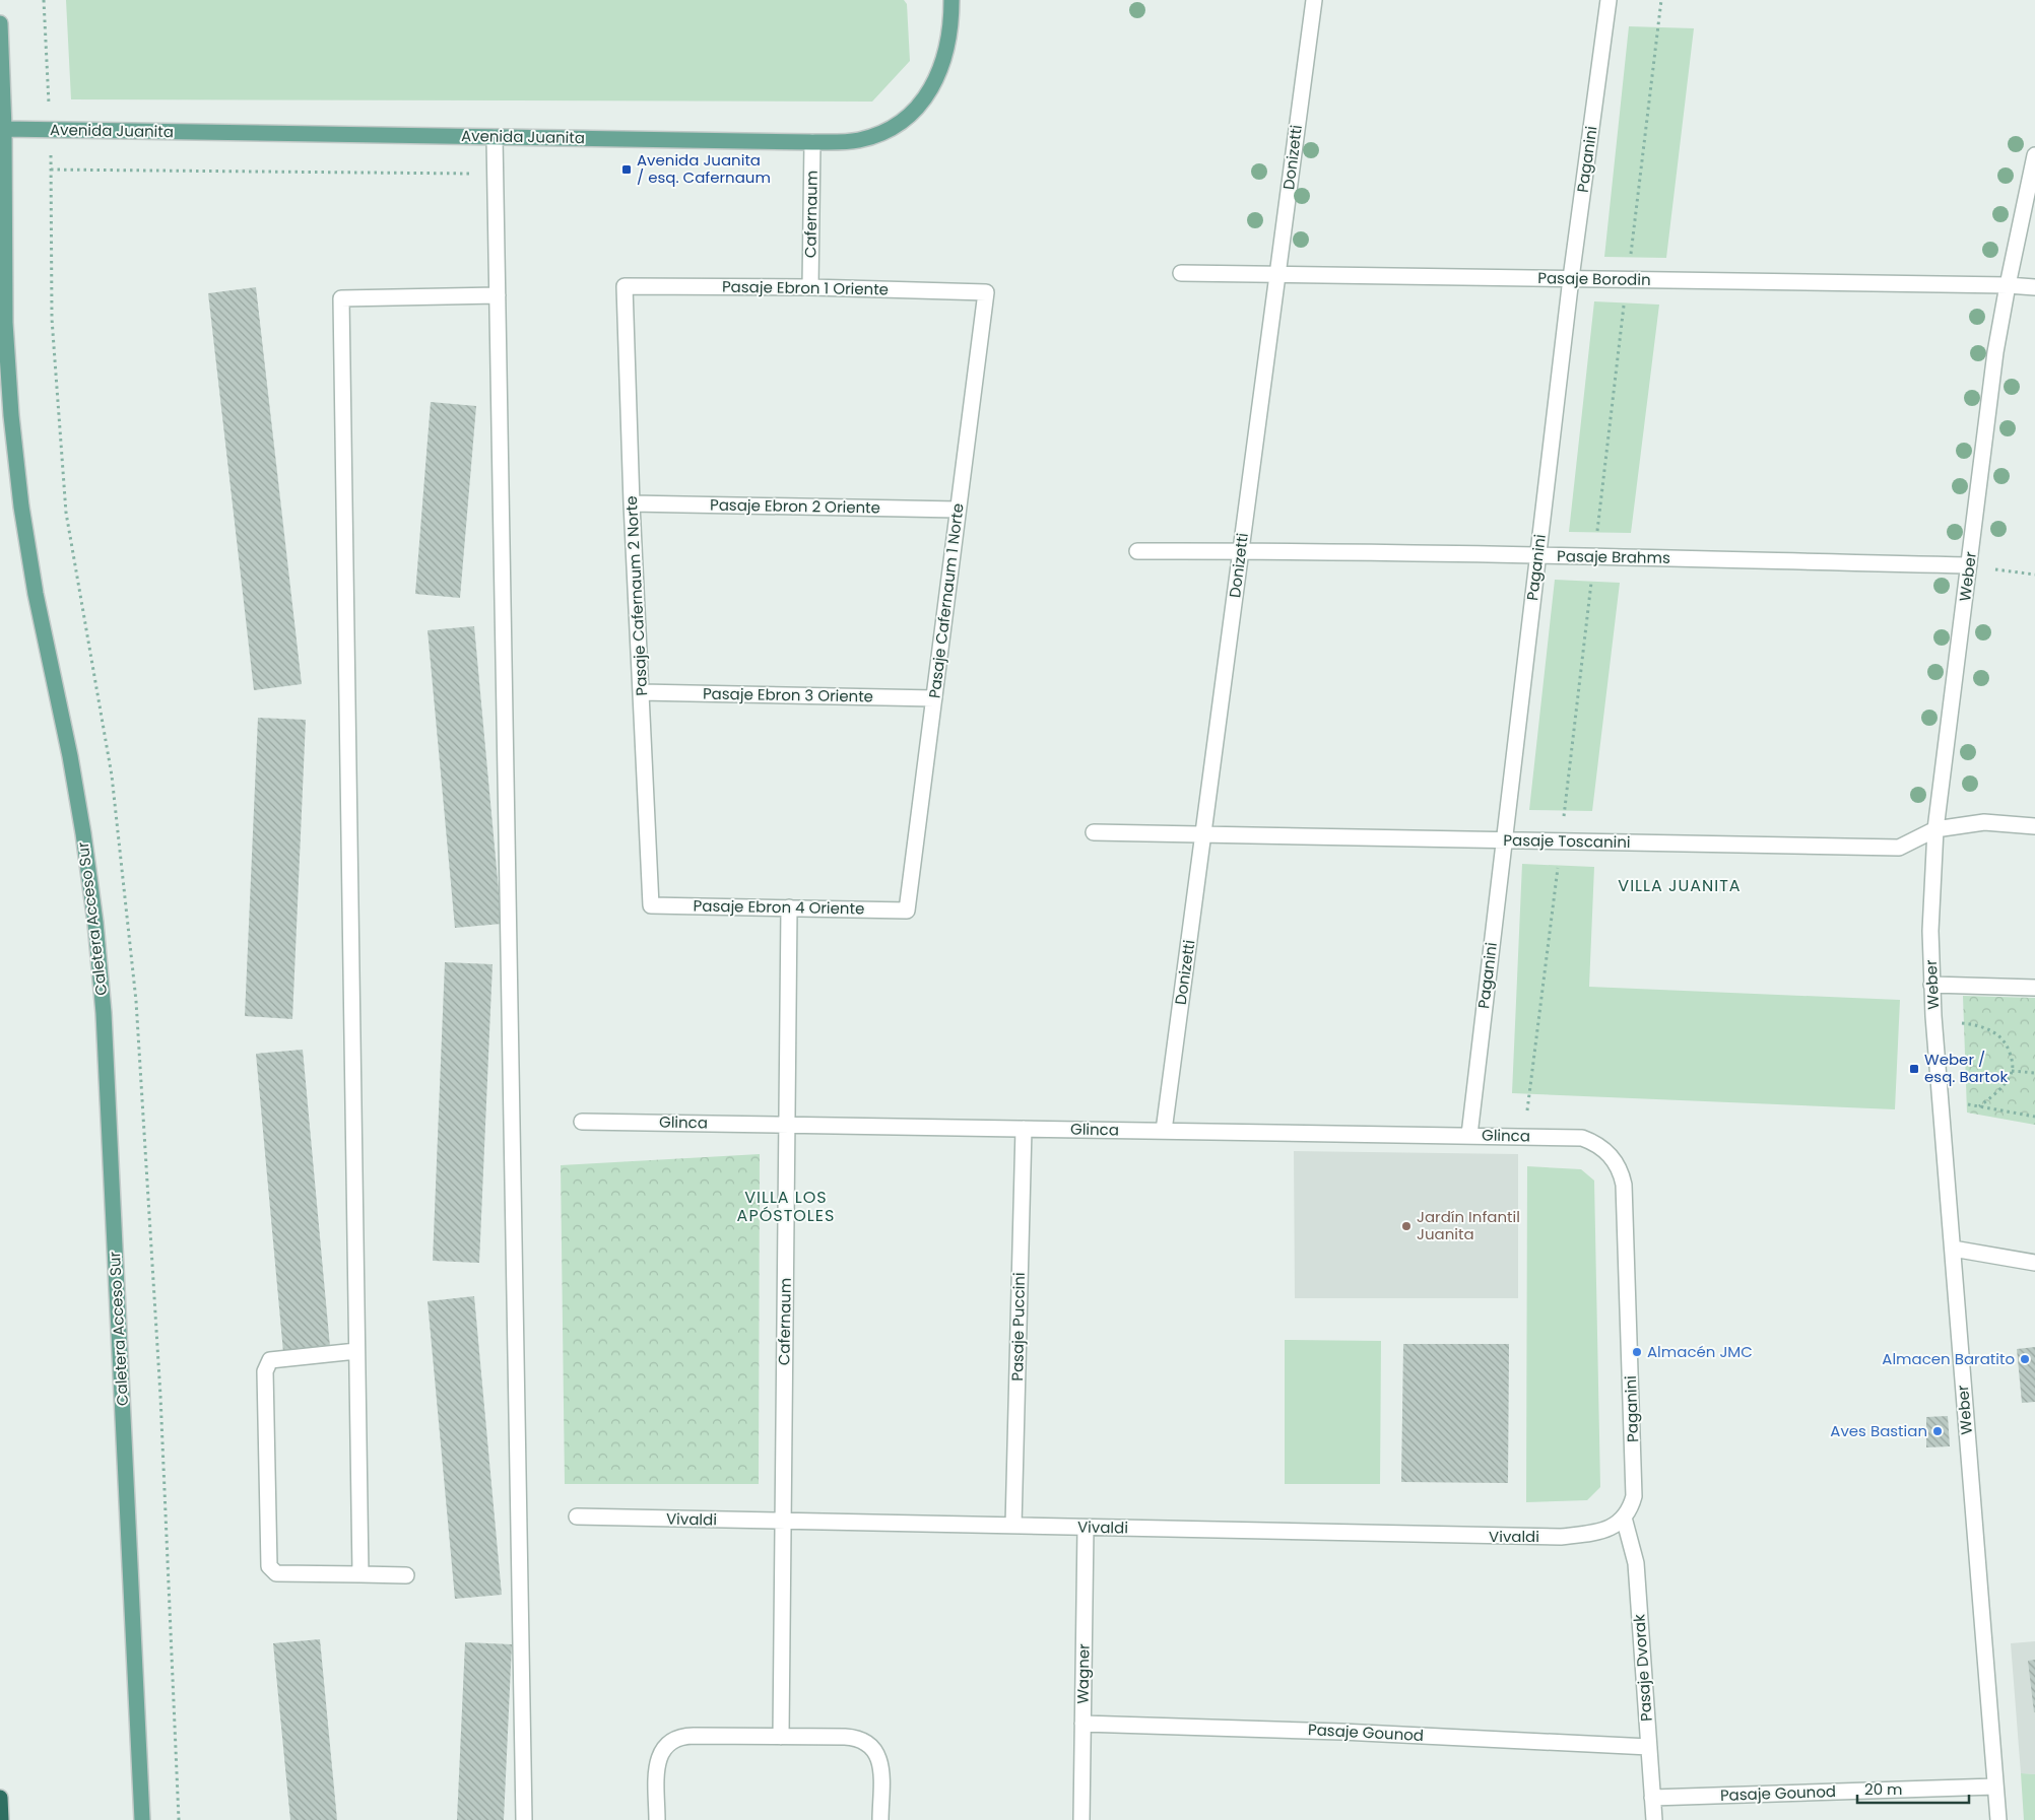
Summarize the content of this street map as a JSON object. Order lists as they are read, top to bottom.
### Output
{
  "streets": {
    "main road": ["Avenida Juanita", "Caletera Acceso Sur"],
    "street": [
      "Donizetti",
      "Paganini",
      "Cafernaum",
      "Pasaje Borodin",
      "Pasaje Ebron 1 Oriente",
      "Pasaje Ebron 2 Oriente",
      "Pasaje Brahms",
      "Weber",
      "Pasaje Cafernaum 2 Norte",
      "Pasaje Cafernaum 1 Norte",
      "Pasaje Ebron 3 Oriente",
      "Pasaje Toscanini",
      "Pasaje Ebron 4 Oriente",
      "Glinca",
      "Pasaje Puccini",
      "Vivaldi",
      "Pasaje Dvorak",
      "Wagner",
      "Pasaje Gounod"
    ]
  },
  "crossings": [
    ["Avenida Juanita", "Cafernaum"],
    ["Avenida Juanita", "Caletera Acceso Sur"],
    ["Donizetti", "Pasaje Borodin"],
    ["Donizetti", "Pasaje Brahms"],
    ["Donizetti", "Pasaje Toscanini"],
    ["Donizetti", "Glinca"],
    ["Paganini", "Pasaje Borodin"],
    ["Paganini", "Pasaje Brahms"],
    ["Paganini", "Pasaje Toscanini"],
    ["Paganini", "Glinca"],
    ["Paganini", "Vivaldi"],
    ["Paganini", "Pasaje Dvorak"],
    ["Cafernaum", "Pasaje Ebron 1 Oriente"],
    ["Cafernaum", "Pasaje Ebron 4 Oriente"],
    ["Cafernaum", "Glinca"],
    ["Cafernaum", "Vivaldi"],
    ["Pasaje Borodin", "Weber"],
    ["Pasaje Ebron 1 Oriente", "Pasaje Cafernaum 2 Norte"],
    ["Pasaje Ebron 1 Oriente", "Pasaje Cafernaum 1 Norte"],
    ["Pasaje Ebron 2 Oriente", "Pasaje Cafernaum 2 Norte"],
    ["Pasaje Ebron 2 Oriente", "Pasaje Cafernaum 1 Norte"],
    ["Pasaje Brahms", "Weber"],
    ["Weber", "Pasaje Toscanini"],
    ["Weber", "Pasaje Gounod"],
    ["Pasaje Cafernaum 2 Norte", "Pasaje Ebron 3 Oriente"],
    ["Pasaje Cafernaum 2 Norte", "Pasaje Ebron 4 Oriente"],
    ["Pasaje Cafernaum 1 Norte", "Pasaje Ebron 3 Oriente"],
    ["Pasaje Cafernaum 1 Norte", "Pasaje Ebron 4 Oriente"],
    ["Glinca", "Pasaje Puccini"],
    ["Pasaje Puccini", "Vivaldi"],
    ["Vivaldi", "Pasaje Dvorak"],
    ["Vivaldi", "Wagner"],
    ["Pasaje Dvorak", "Pasaje Gounod"],
    ["Wagner", "Pasaje Gounod"]
  ],
  "districts": ["VILLA JUANITA", "VILLA LOS APÓSTOLES"],
  "places": {
    "transit": ["Avenida Juanita / esq. Cafernaum", "Weber / esq. Bartok"],
    "other": [
      "Jardín Infantil Juanita",
      "Almacén JMC",
      "Almacen Baratito",
      "Aves Bastian"
    ]
  },
  "scale_bar": "20 m"
}
